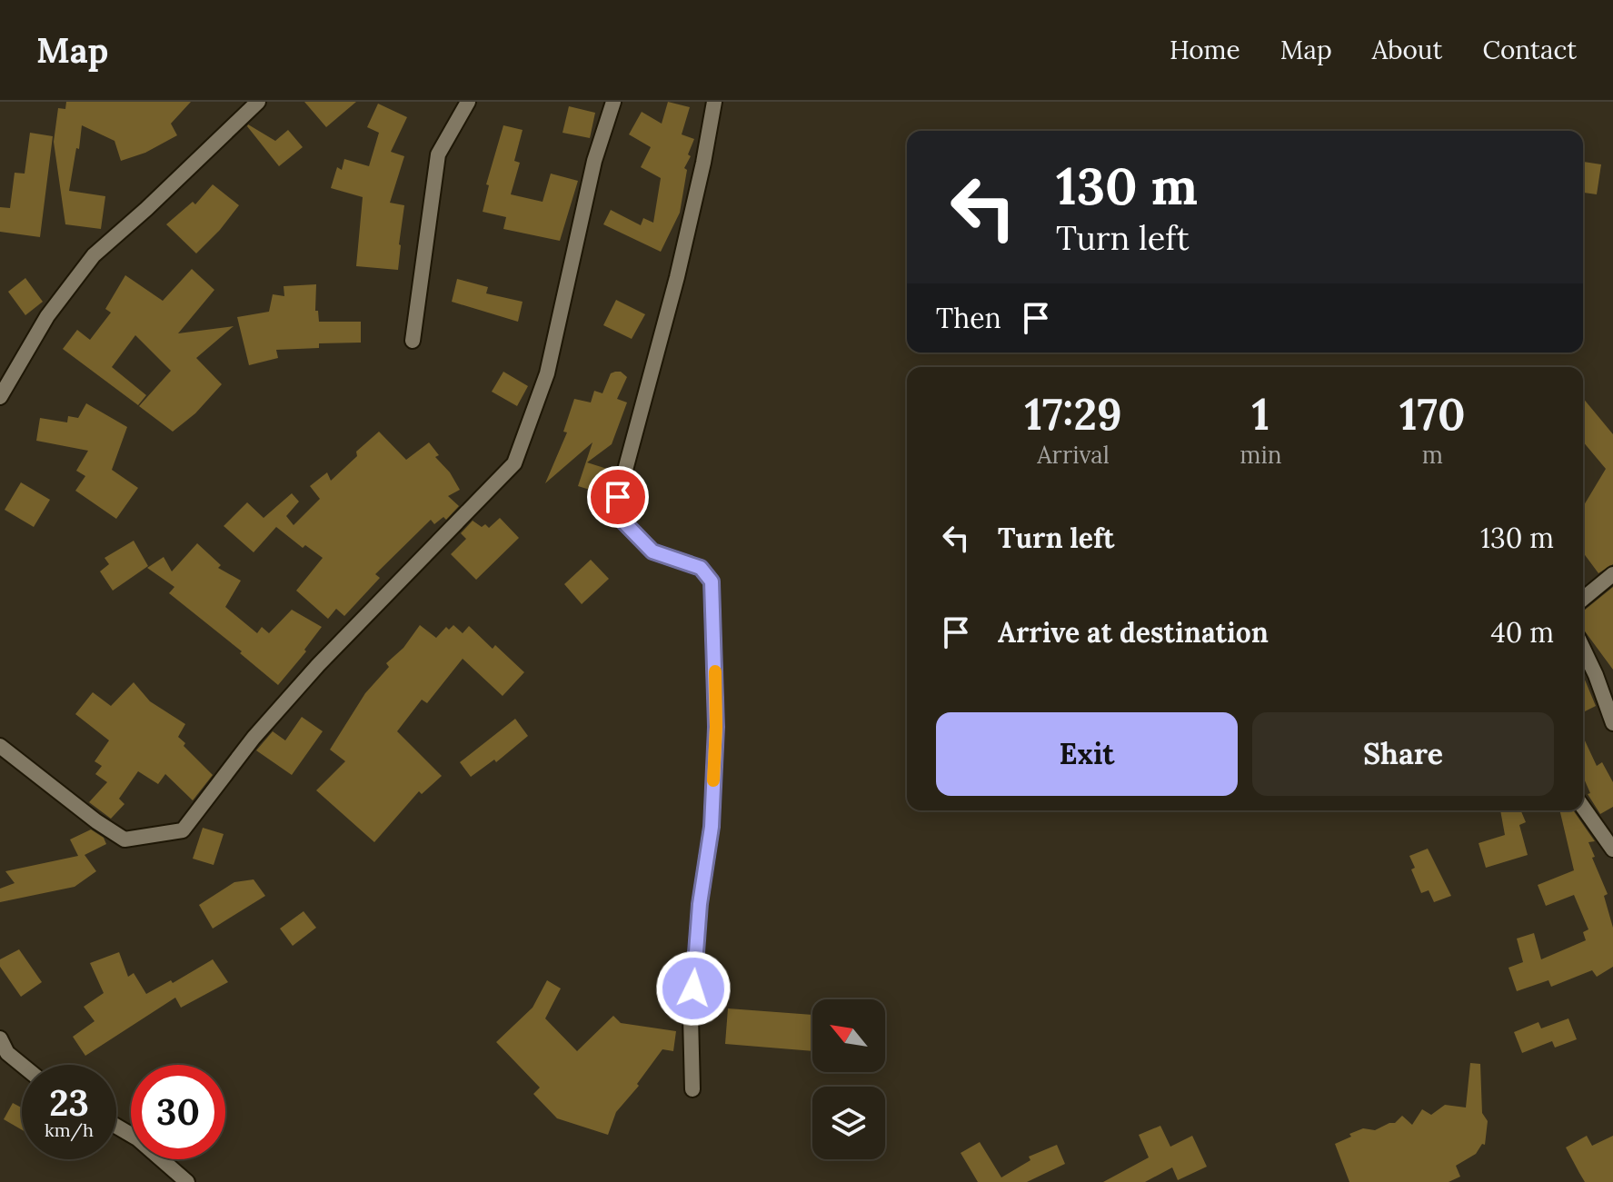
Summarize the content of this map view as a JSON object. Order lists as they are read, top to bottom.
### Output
{
  "north": "top left",
  "page": {
    "header": "Map",
    "nav": [
      "Home",
      "Map",
      "About",
      "Contact"
    ],
    "turn": ["130 m", "Turn left"],
    "then": "Then",
    "eta": [
      "17:29",
      "Arrival",
      "1",
      "min",
      "170",
      "m"
    ],
    "list": [
      {
        "name": "Turn left",
        "value": "130 m"
      },
      {
        "name": "Arrive at destination",
        "value": "40 m"
      }
    ],
    "buttons": ["Exit", "Share"],
    "speed": "23 km/h",
    "limit": "30"
  }
}
